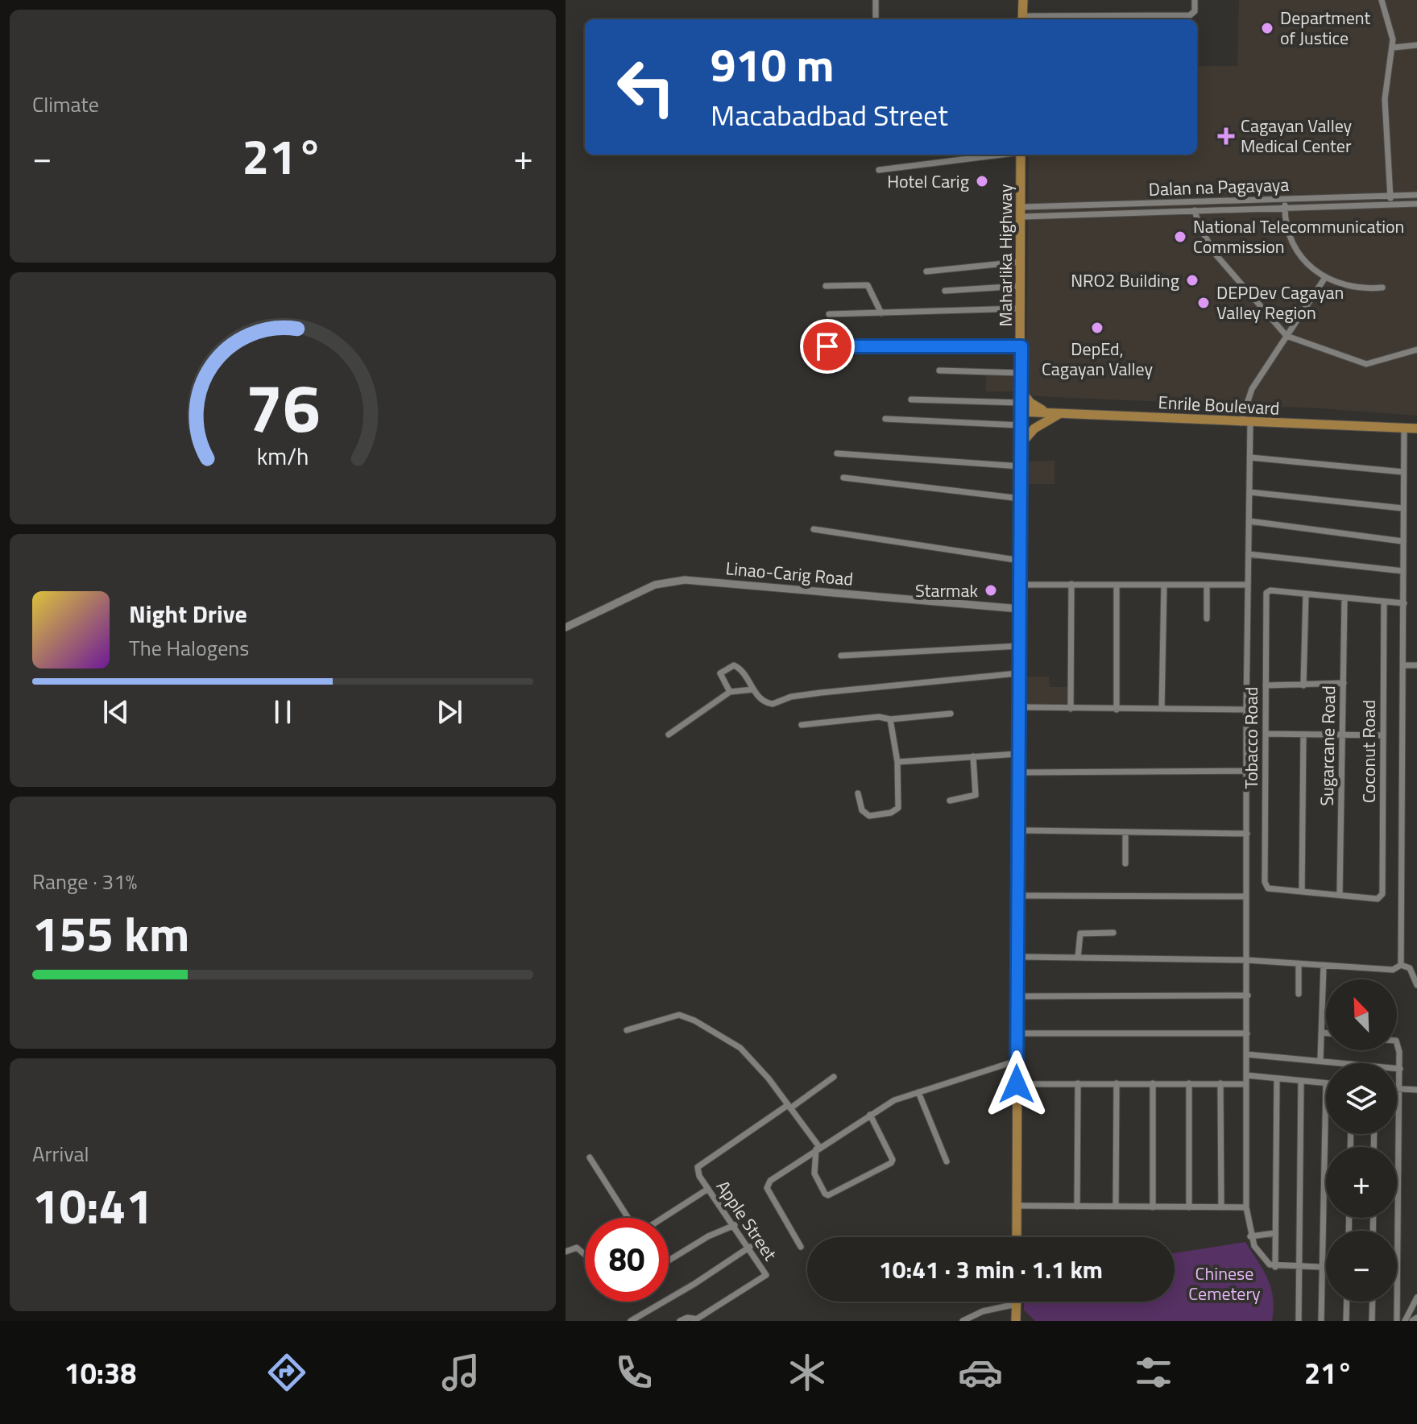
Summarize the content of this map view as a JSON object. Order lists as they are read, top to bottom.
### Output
{
  "streets": {
    "highway": ["Maharlika Highway", "Enrile Boulevard"],
    "main road": ["Linao-Carig Road"],
    "street": [
      "Dalan na Pagayaya",
      "Tobacco Road",
      "Sugarcane Road",
      "Coconut Road",
      "Apple Street"
    ]
  },
  "crossings": [
    ["Dalan na Pagayaya", "Maharlika Highway"],
    ["Maharlika Highway", "Enrile Boulevard"],
    ["Maharlika Highway", "Linao-Carig Road"],
    ["Sugarcane Road", "Coconut Road"]
  ],
  "parks": ["Chinese Cemetery"],
  "places": {
    "other": [
      "Department of Justice",
      "Hotel Carig",
      "National Telecommunication Commission",
      "NRO2 Building",
      "DEPDev Cagayan Valley Region",
      "DepEd, Cagayan Valley",
      "Starmak"
    ],
    "health": ["Cagayan Valley Medical Center"]
  },
  "north": "top left",
  "page": {
    "tile": [
      "Climate",
      ["Range · 31%", "155 km"],
      ["Arrival", "10:41"]
    ],
    "turn": ["910 m", "Macabadbad Street"],
    "heat": ["−", "21°", "+"],
    "song": ["Night Drive", "The Halogens"],
    "map_buttons": ["+", "−"],
    "limit": "80",
    "trip": "10:41 · 3 min · 1.1 km",
    "tabs": ["10:38", "21°"],
    "gauge": ["76", "km/h"]
  }
}
